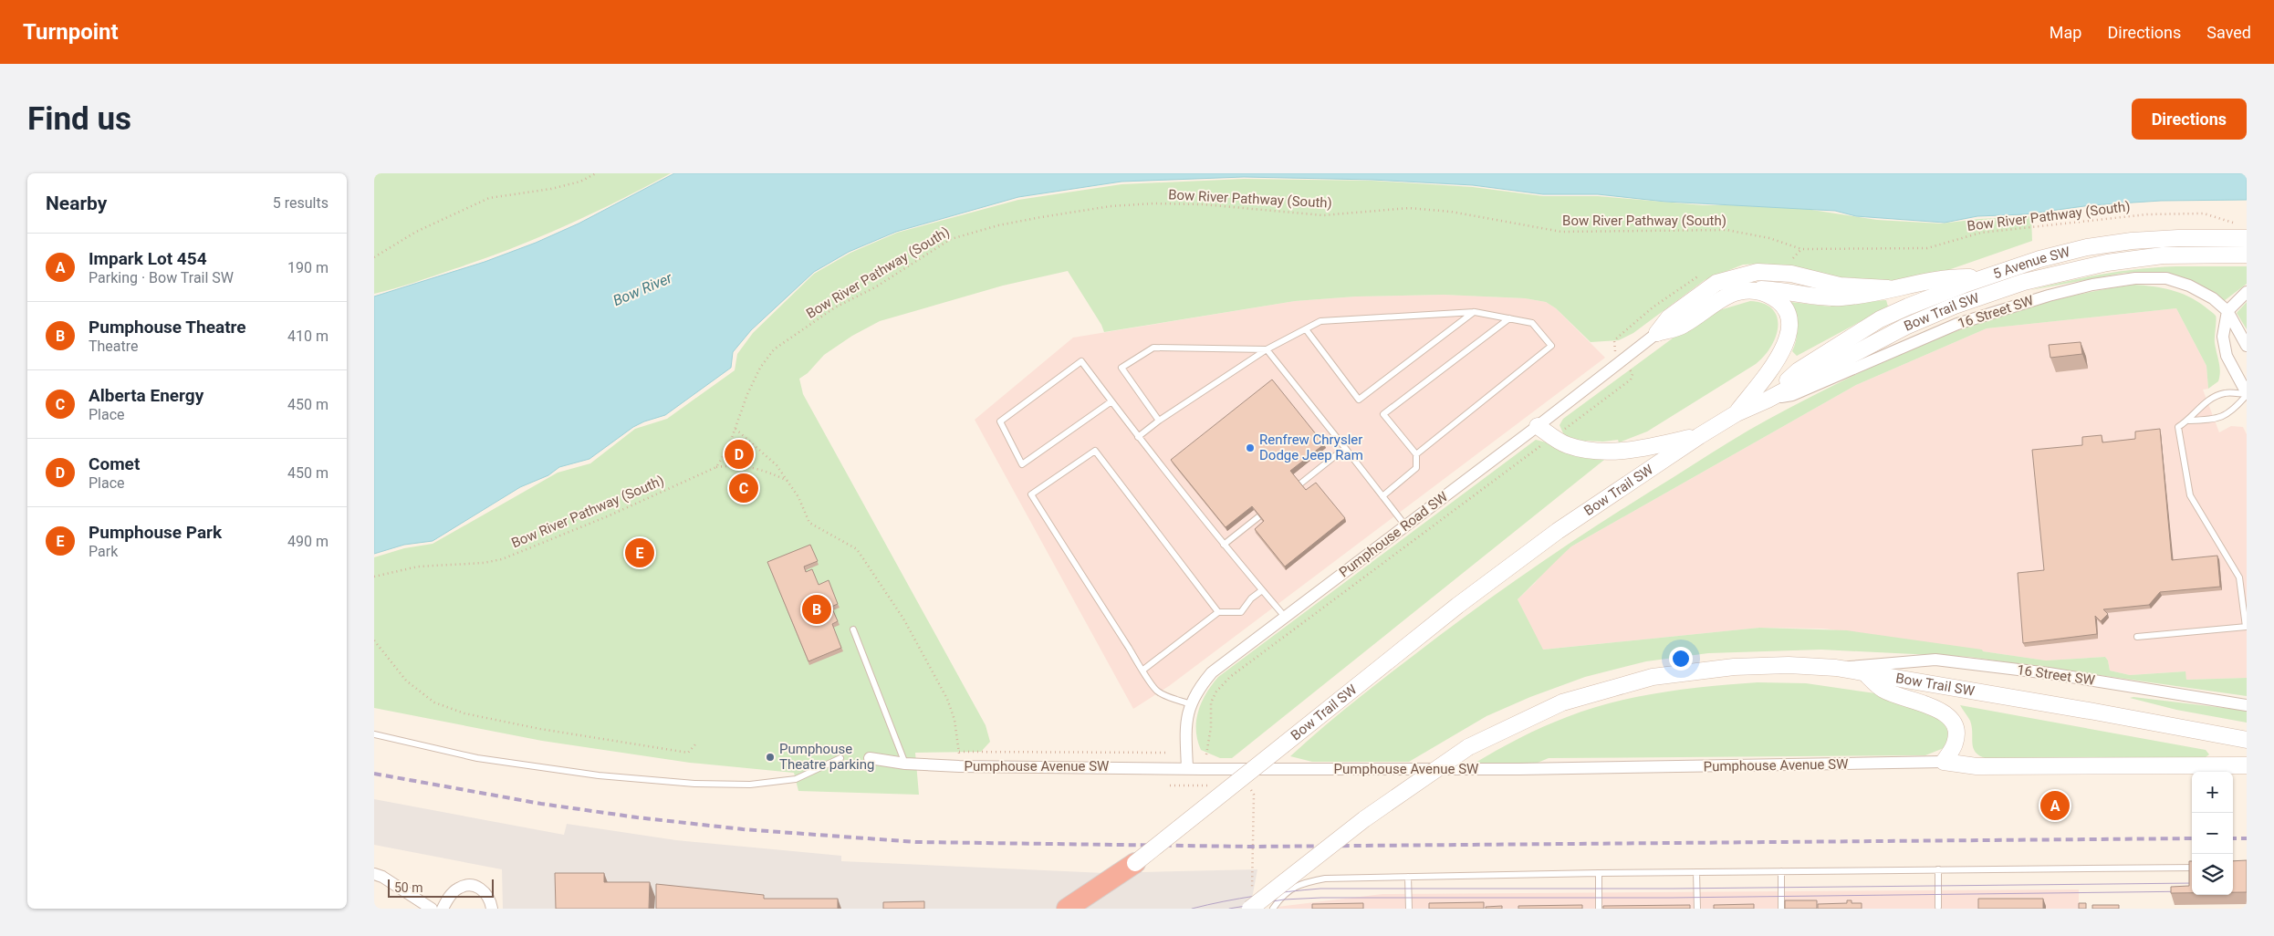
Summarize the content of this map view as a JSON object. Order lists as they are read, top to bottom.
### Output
{
  "streets": {
    "main road": ["5 Avenue SW", "Bow Trail SW"],
    "street": ["16 Street SW", "Pumphouse Road SW", "Pumphouse Avenue SW"],
    "path": ["Bow River Pathway (South)"]
  },
  "crossings": [
    ["Bow River Pathway (South)", "5 Avenue SW"],
    ["5 Avenue SW", "16 Street SW"],
    ["5 Avenue SW", "Bow Trail SW"],
    ["16 Street SW", "Bow Trail SW"],
    ["Pumphouse Road SW", "Pumphouse Avenue SW"]
  ],
  "water": ["Bow River"],
  "places": ["Renfrew Chrysler Dodge Jeep Ram", "Pumphouse Theatre parking"],
  "scale_bar": "50 m",
  "page": {
    "header": "Turnpoint",
    "nav": ["Map", "Directions", "Saved"],
    "buttons": "Directions",
    "title": "Find us",
    "heading": ["Nearby", "5 results"],
    "list": [
      {
        "mark": "A",
        "name": "Impark Lot 454",
        "note": "Parking · Bow Trail SW",
        "value": "190 m"
      },
      {
        "mark": "B",
        "name": "Pumphouse Theatre",
        "note": "Theatre",
        "value": "410 m"
      },
      {
        "mark": "C",
        "name": "Alberta Energy",
        "note": "Place",
        "value": "450 m"
      },
      {
        "mark": "D",
        "name": "Comet",
        "note": "Place",
        "value": "450 m"
      },
      {
        "mark": "E",
        "name": "Pumphouse Park",
        "note": "Park",
        "value": "490 m"
      }
    ],
    "pins": [
      "D",
      "C",
      "E",
      "B",
      "A"
    ],
    "map_buttons": ["+", "−"],
    "scale": "50 m"
  }
}
